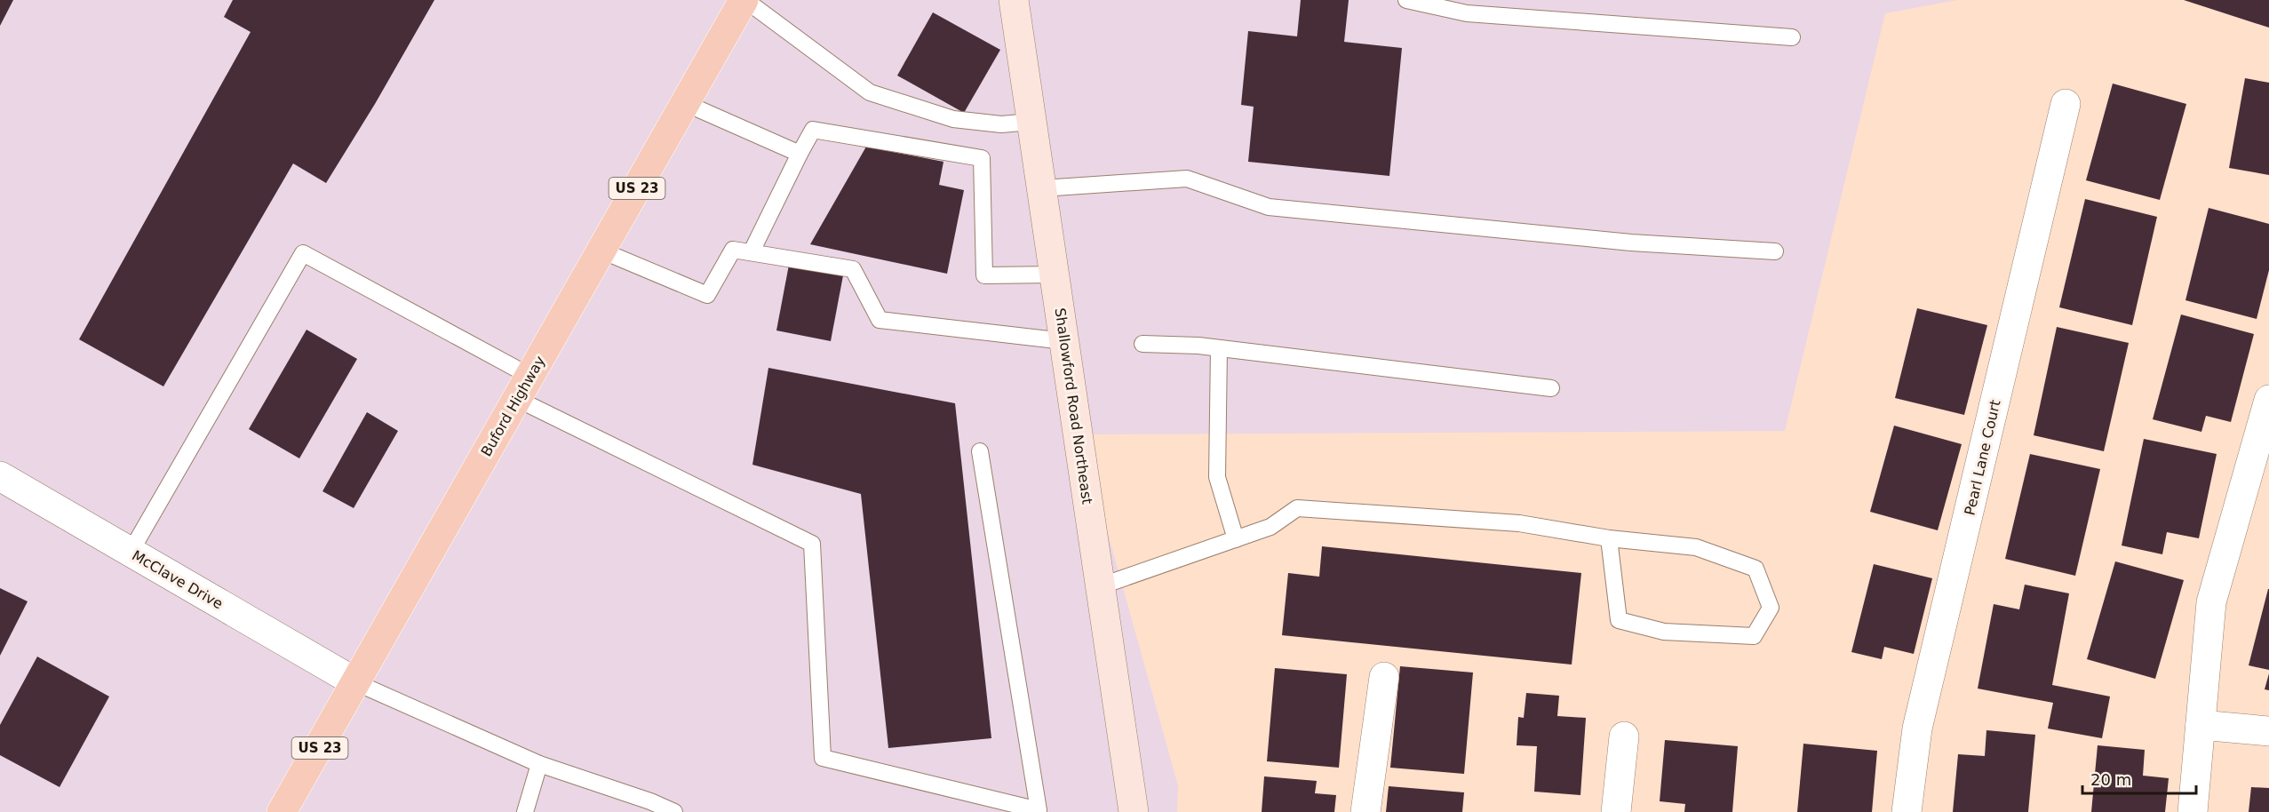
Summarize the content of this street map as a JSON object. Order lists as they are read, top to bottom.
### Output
{
  "streets": {
    "main road": ["US 23", "Buford Highway"],
    "street": ["Shallowford Road Northeast", "Pearl Lane Court", "McClave Drive"]
  },
  "crossings": [
    ["Buford Highway", "McClave Drive"]
  ],
  "scale_bar": "20 m"
}
